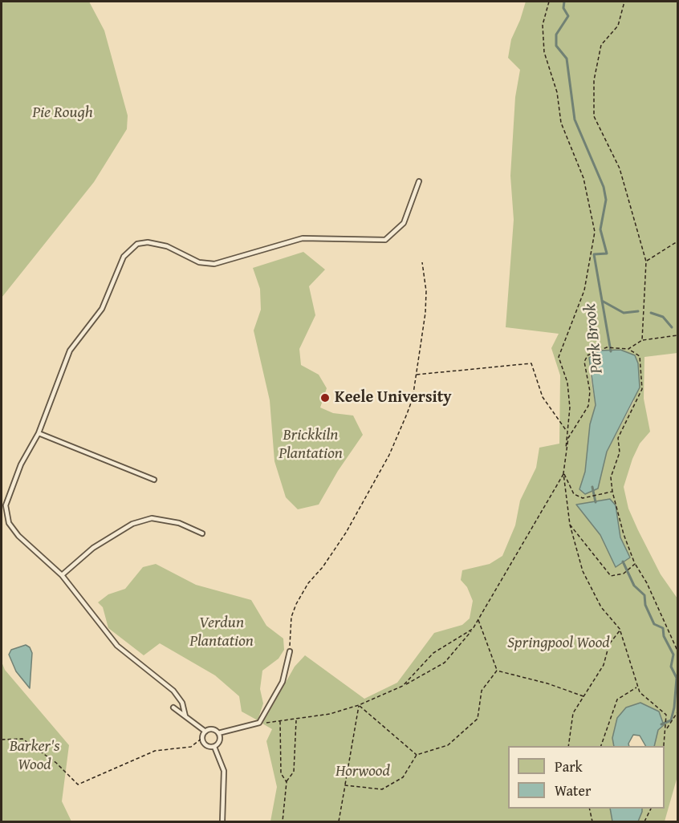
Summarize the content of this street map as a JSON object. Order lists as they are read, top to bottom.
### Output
{
  "water": ["Park Brook"],
  "parks": [
    "Pie Rough",
    "Brickkiln Plantation",
    "Verdun Plantation",
    "Springpool Wood",
    "Barker's Wood",
    "Horwood"
  ],
  "places": ["Keele University"],
  "legend": ["Park", "Water"]
}
